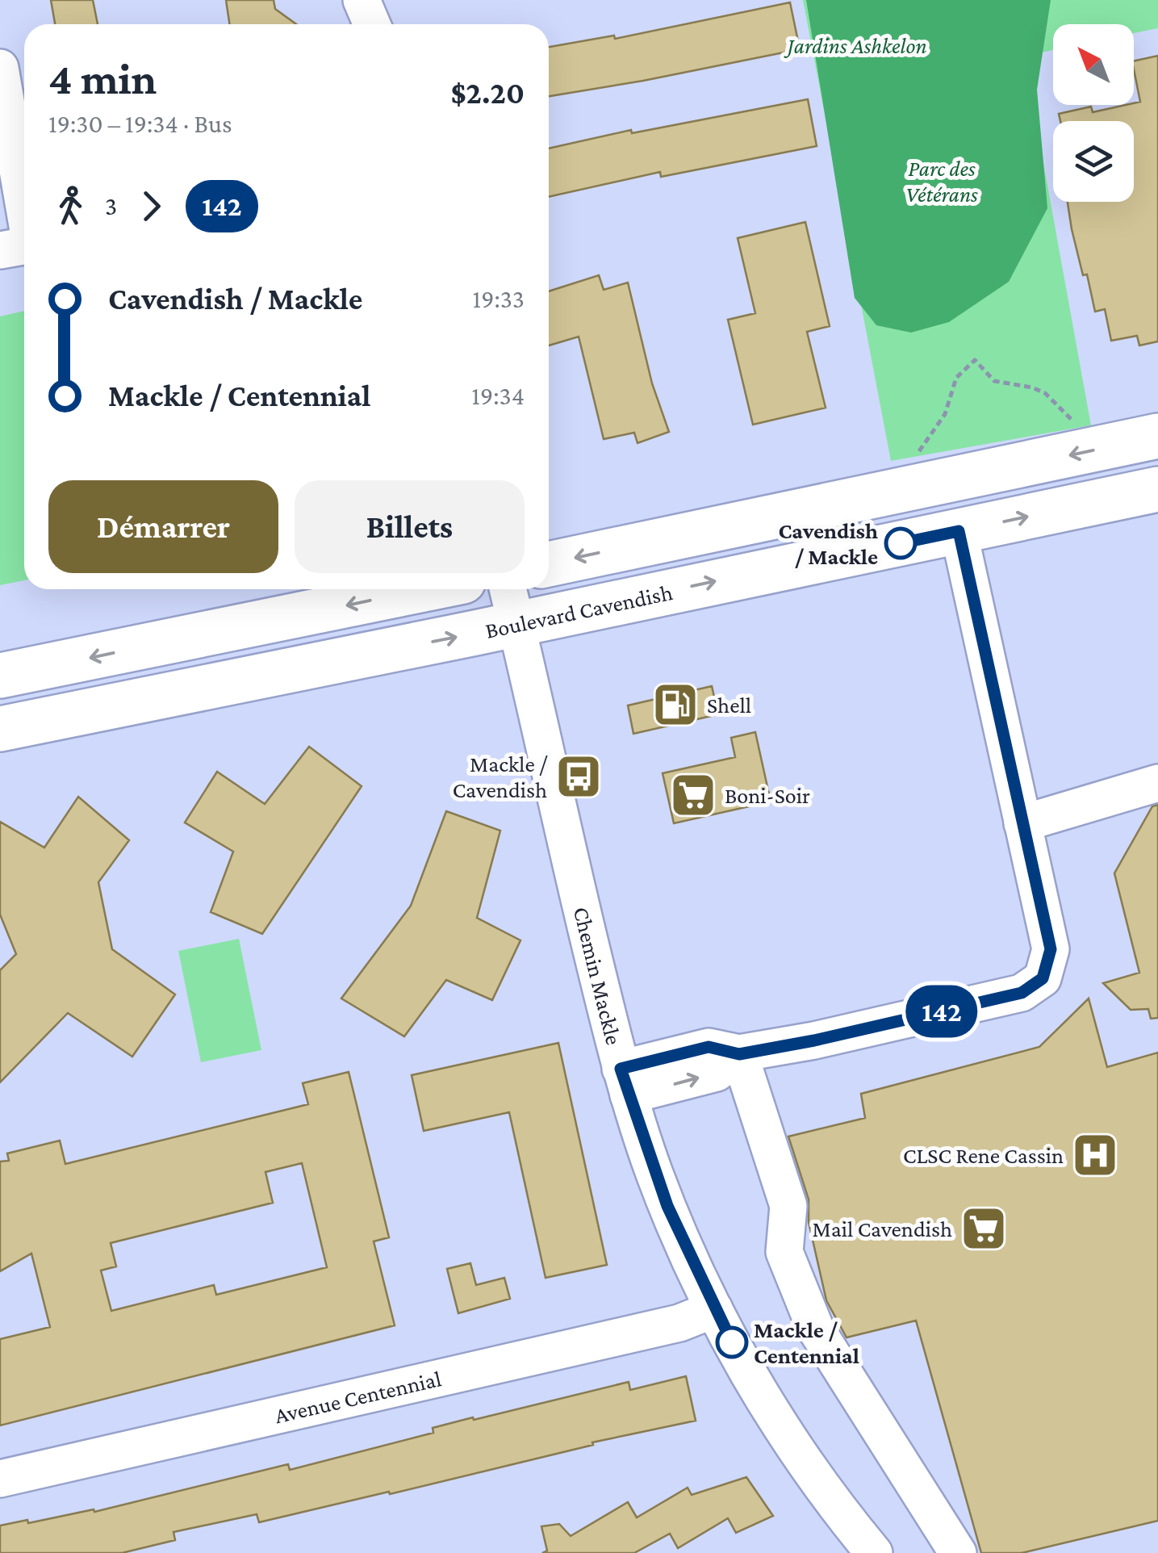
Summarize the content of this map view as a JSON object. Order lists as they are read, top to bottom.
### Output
{
  "streets": {
    "main road": ["Boulevard Cavendish"],
    "street": ["Chemin Mackle", "Avenue Centennial"]
  },
  "crossings": [
    ["Boulevard Cavendish", "Chemin Mackle"],
    ["Chemin Mackle", "Avenue Centennial"]
  ],
  "parks": ["Jardins Ashkelon", "Parc des Vétérans"],
  "places": {
    "other": ["Cavendish / Mackle", "Mackle / Centennial"],
    "fuel station": ["Shell"],
    "bus stop": ["Mackle / Cavendish"],
    "supermarket": ["Boni-Soir", "Mail Cavendish"],
    "hospital": ["CLSC Rene Cassin"]
  },
  "lines": ["bus line 142"],
  "north": "top left",
  "page": {
    "on_map": "142",
    "heading": ["4 min", "19:30 – 19:34 · Bus", "$2.20"],
    "legs": ["3", "142"],
    "list": [
      {
        "name": "Cavendish / Mackle",
        "value": "19:33"
      },
      {
        "name": "Mackle / Centennial",
        "value": "19:34"
      }
    ],
    "buttons": ["Démarrer", "Billets"]
  }
}
